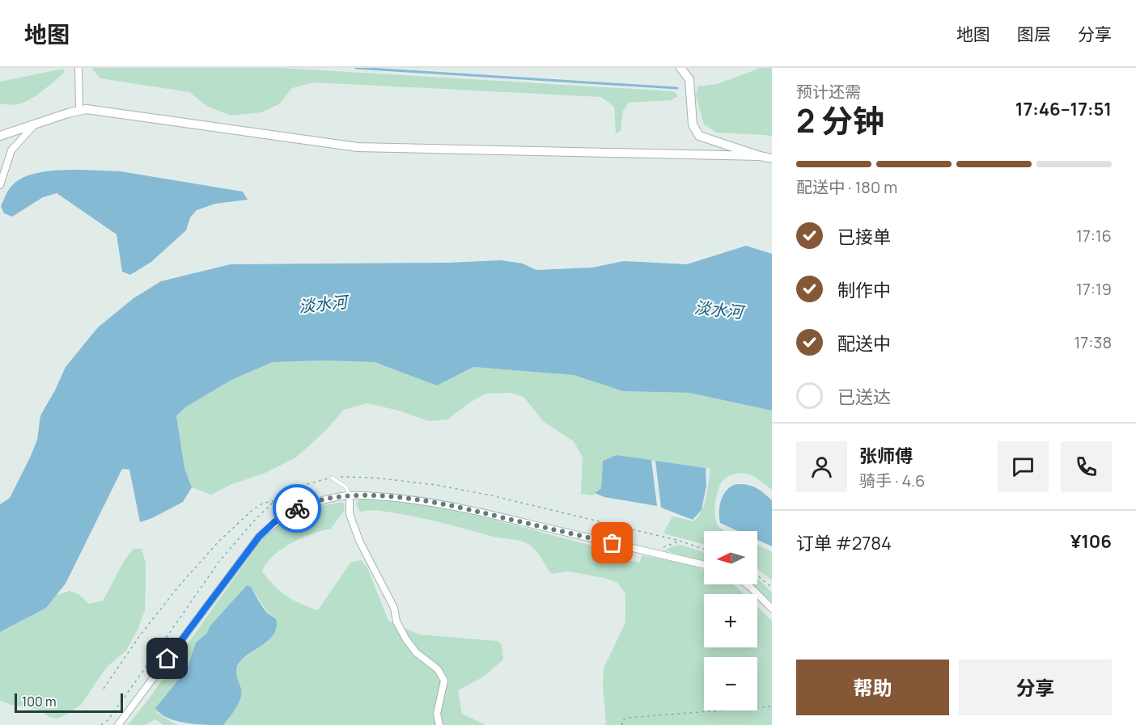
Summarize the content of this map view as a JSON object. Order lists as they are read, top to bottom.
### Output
{
  "water": ["淡水河"],
  "scale_bar": "100 m",
  "north": "left",
  "page": {
    "header": "地图",
    "nav": ["地图", "图层", "分享"],
    "heading": ["2 分钟", "预计还需", "17:46–17:51"],
    "panel": [
      "张师傅",
      "骑手 · 4.6",
      "订单 #2784",
      "¥106"
    ],
    "bar": "配送中 · 180 m",
    "list": [
      ["已接单", "17:16"],
      ["制作中", "17:19"],
      ["配送中", "17:38"],
      "已送达"
    ],
    "map_buttons": ["+", "−"],
    "buttons": ["帮助", "分享"],
    "scale": "100 m"
  }
}
